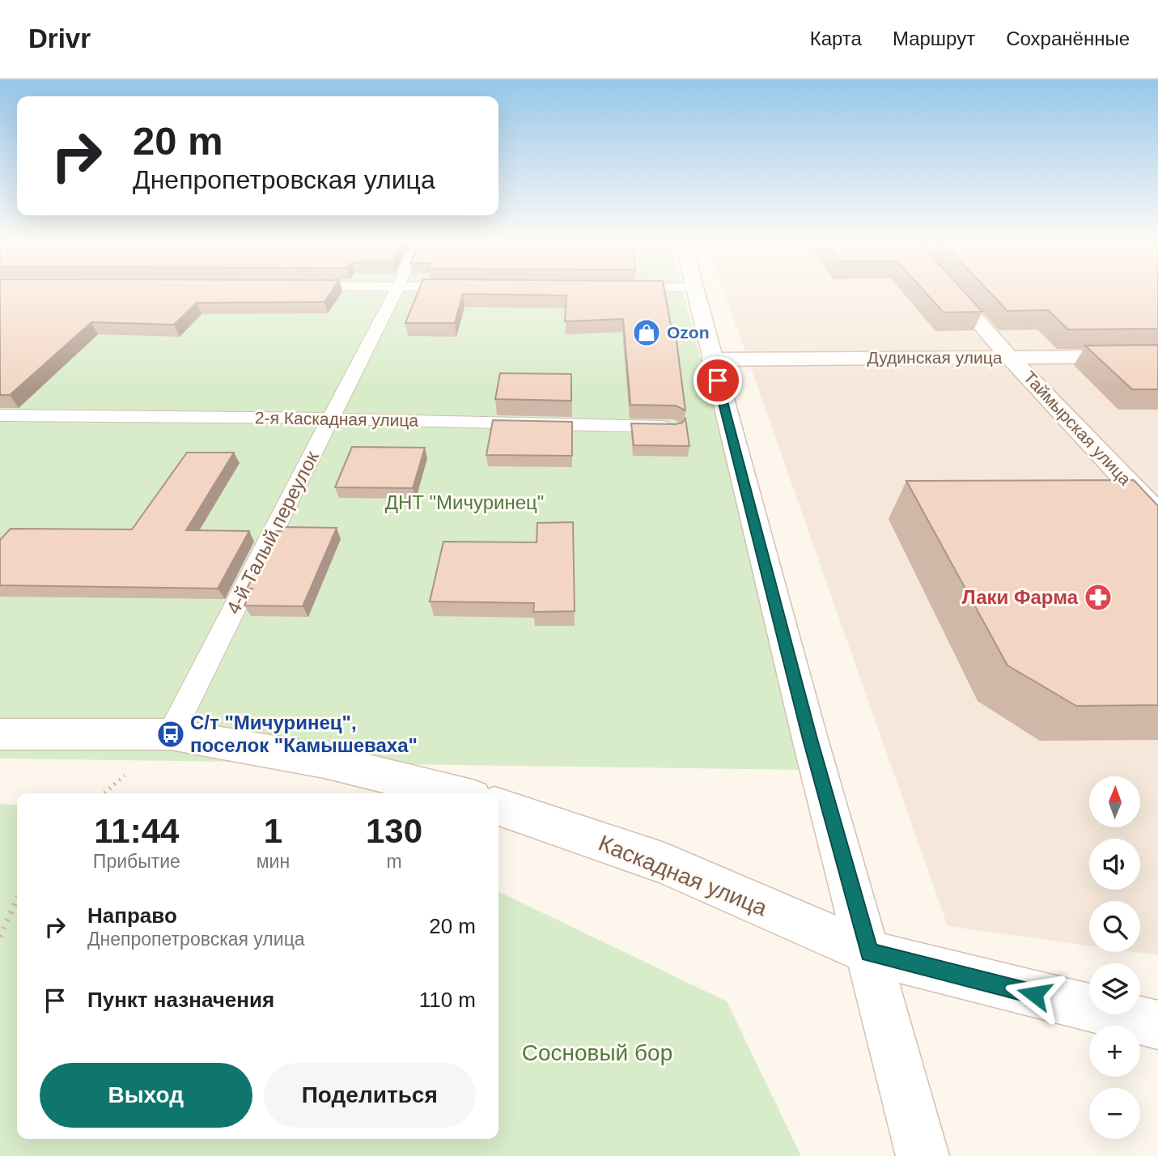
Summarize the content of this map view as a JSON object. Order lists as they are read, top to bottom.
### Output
{
  "streets": {
    "street": ["Дудинская улица", "Таймырская улица", "Каскадная улица"],
    "lane": ["2-я Каскадная улица", "4-й Талый переулок"]
  },
  "crossings": [
    ["Дудинская улица", "Таймырская улица"],
    ["2-я Каскадная улица", "4-й Талый переулок"]
  ],
  "parks": ["ДНТ \"Мичуринец\"", "Сосновый бор"],
  "places": {
    "shop": ["Ozon"],
    "pharmacy": ["Лаки Фарма"],
    "bus stop": ["С/т \"Мичуринец\", поселок \"Камышеваха\""]
  },
  "north": "top",
  "page": {
    "header": "Drivr",
    "nav": ["Карта", "Маршрут", "Сохранённые"],
    "turn": ["20 m", "Днепропетровская улица"],
    "map_buttons": ["+", "−"],
    "eta": [
      "11:44",
      "Прибытие",
      "1",
      "мин",
      "130",
      "m"
    ],
    "list": [
      {
        "name": "Направо",
        "note": "Днепропетровская улица",
        "value": "20 m"
      },
      {
        "name": "Пункт назначения",
        "value": "110 m"
      }
    ],
    "buttons": ["Выход", "Поделиться"]
  }
}
